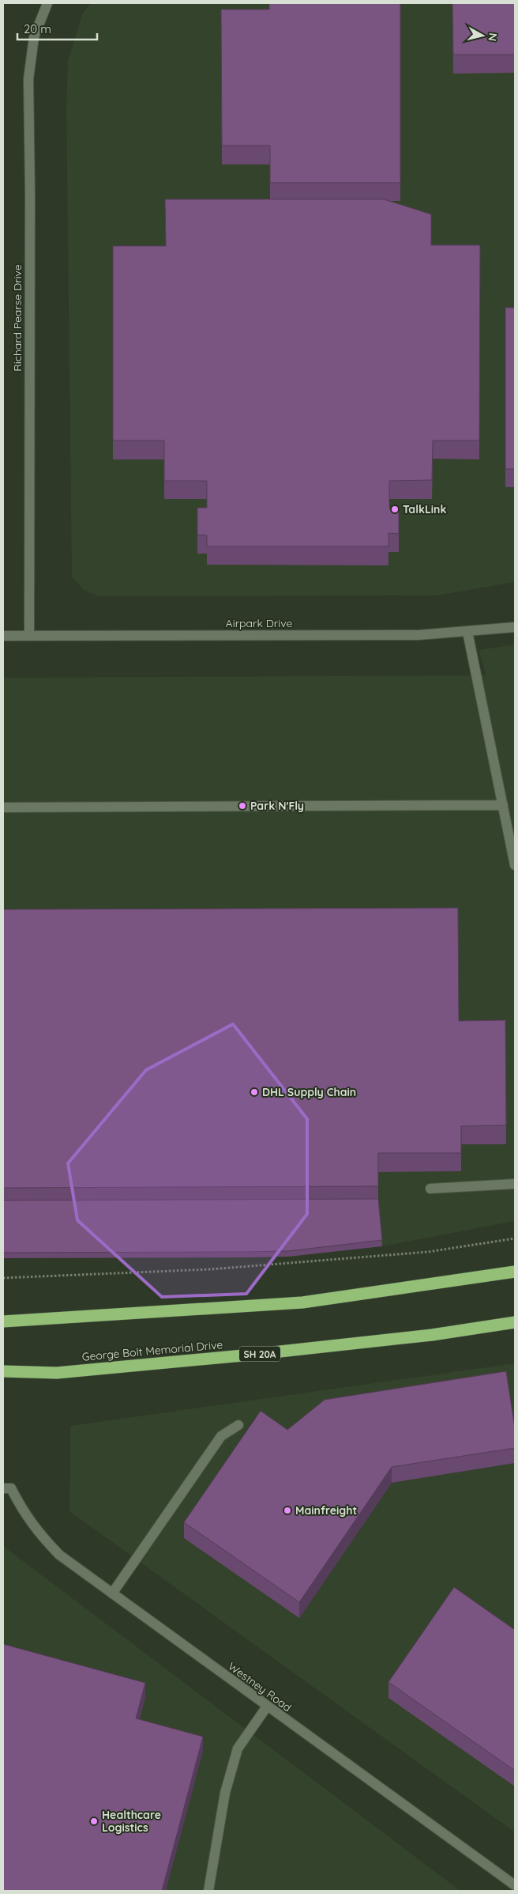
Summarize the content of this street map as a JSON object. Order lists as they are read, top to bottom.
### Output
{
  "streets": {
    "highway": ["George Bolt Memorial Drive", "SH 20A"],
    "street": ["Richard Pearse Drive", "Airpark Drive", "Westney Road"]
  },
  "crossings": [
    ["Richard Pearse Drive", "Airpark Drive"]
  ],
  "places": [
    "TalkLink",
    "Park N'Fly",
    "DHL Supply Chain",
    "Mainfreight",
    "Healthcare Logistics"
  ],
  "scale_bar": "20 m",
  "north": "right"
}
